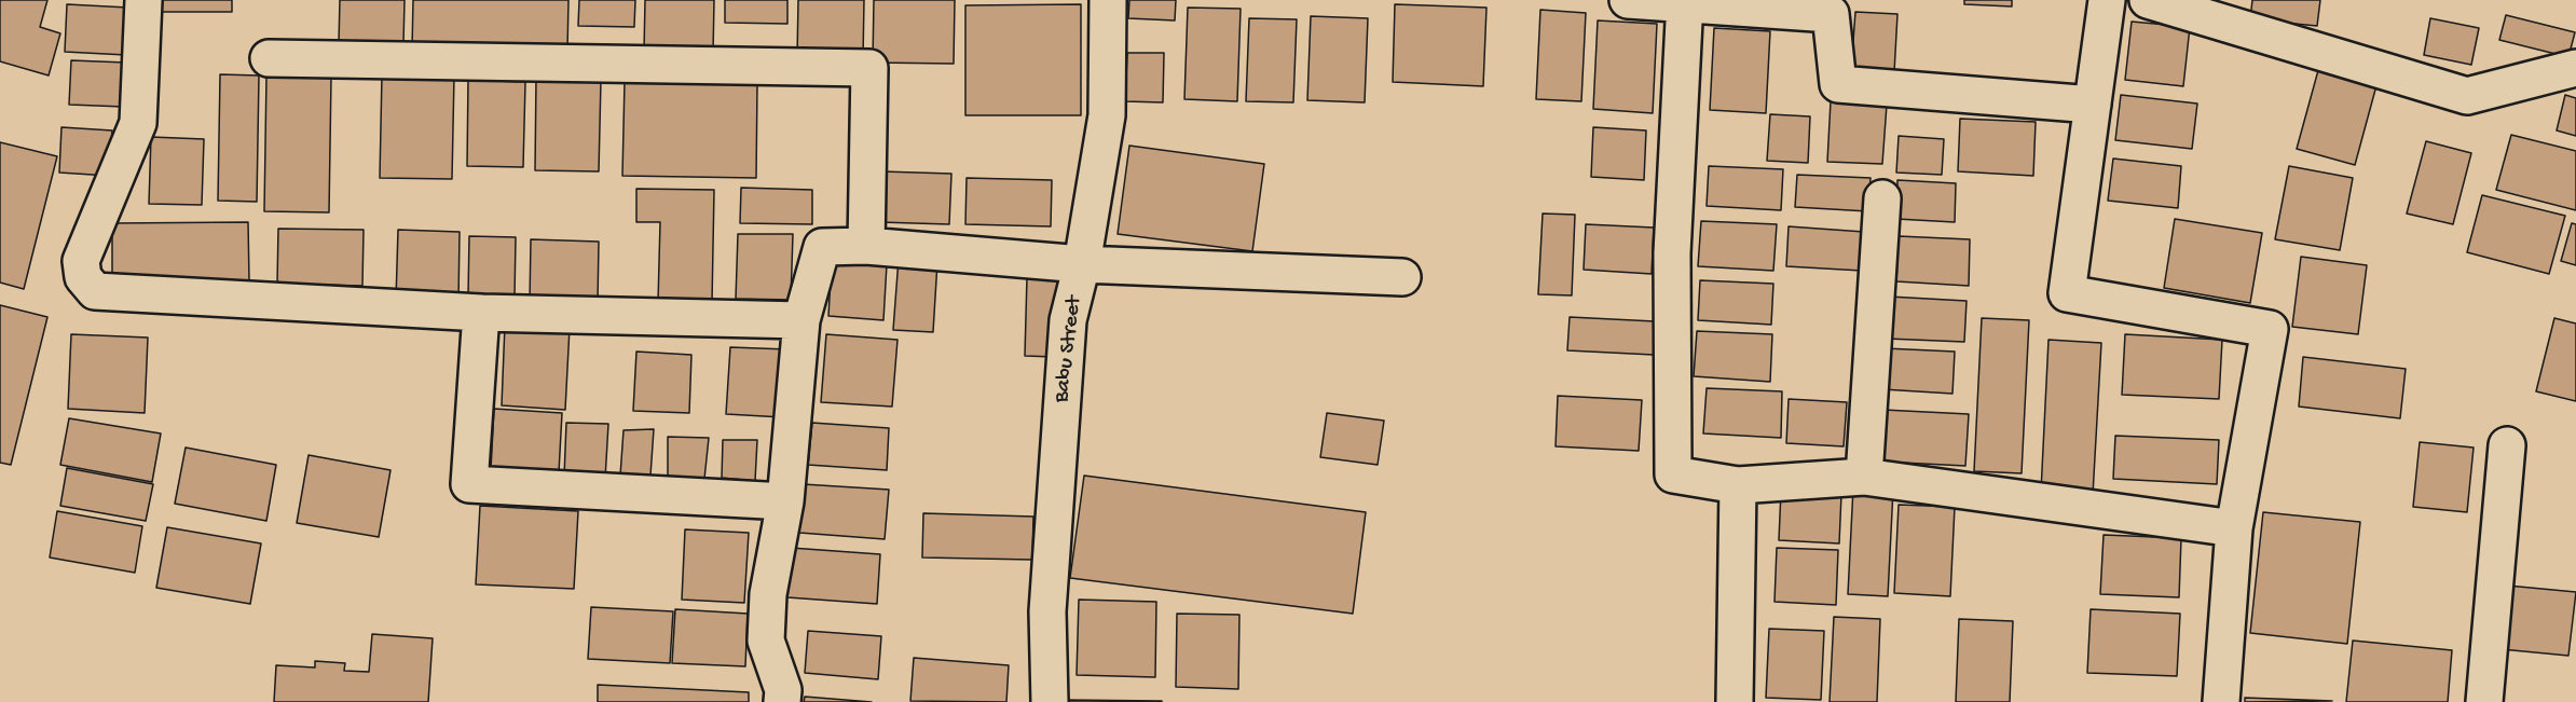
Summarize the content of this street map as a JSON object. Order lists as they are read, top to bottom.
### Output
{
  "streets": {
    "street": ["Babu Street"]
  }
}
